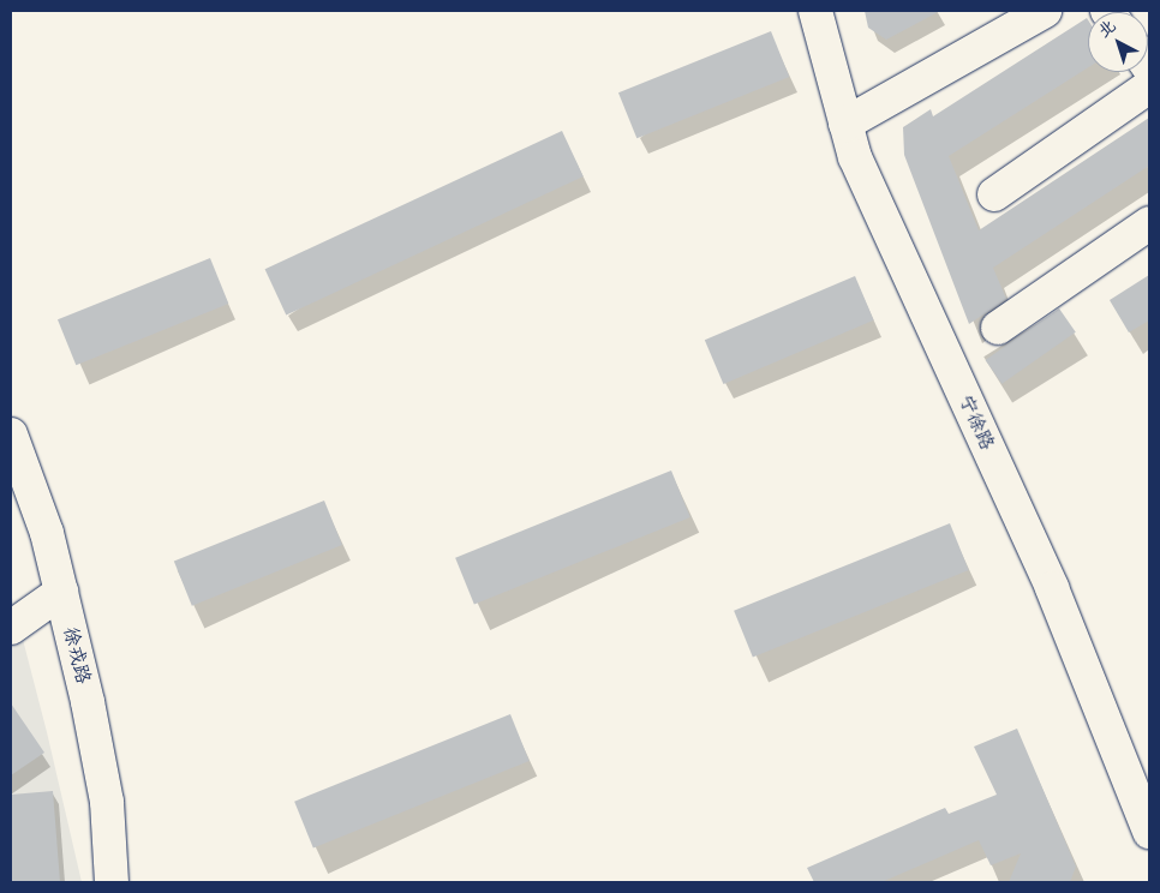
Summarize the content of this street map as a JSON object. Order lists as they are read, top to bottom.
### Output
{
  "streets": {
    "street": ["宁徐路", "徐戎路"]
  },
  "north": "top left"
}
